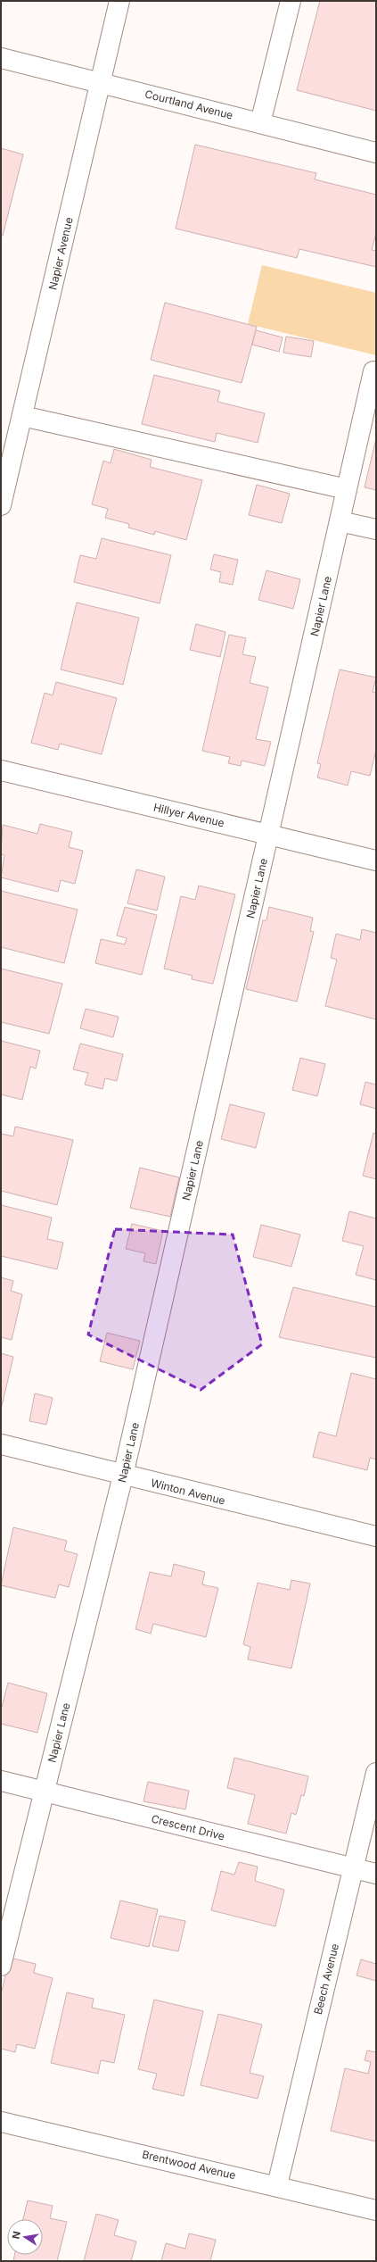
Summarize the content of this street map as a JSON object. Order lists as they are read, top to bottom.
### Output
{
  "streets": {
    "street": [
      "Courtland Avenue",
      "Napier Avenue",
      "Napier Lane",
      "Hillyer Avenue",
      "Winton Avenue",
      "Crescent Drive",
      "Beech Avenue",
      "Brentwood Avenue"
    ]
  },
  "crossings": [
    ["Courtland Avenue", "Napier Avenue"],
    ["Napier Lane", "Hillyer Avenue"],
    ["Napier Lane", "Winton Avenue"],
    ["Napier Lane", "Crescent Drive"],
    ["Crescent Drive", "Beech Avenue"],
    ["Beech Avenue", "Brentwood Avenue"]
  ],
  "north": "left"
}
